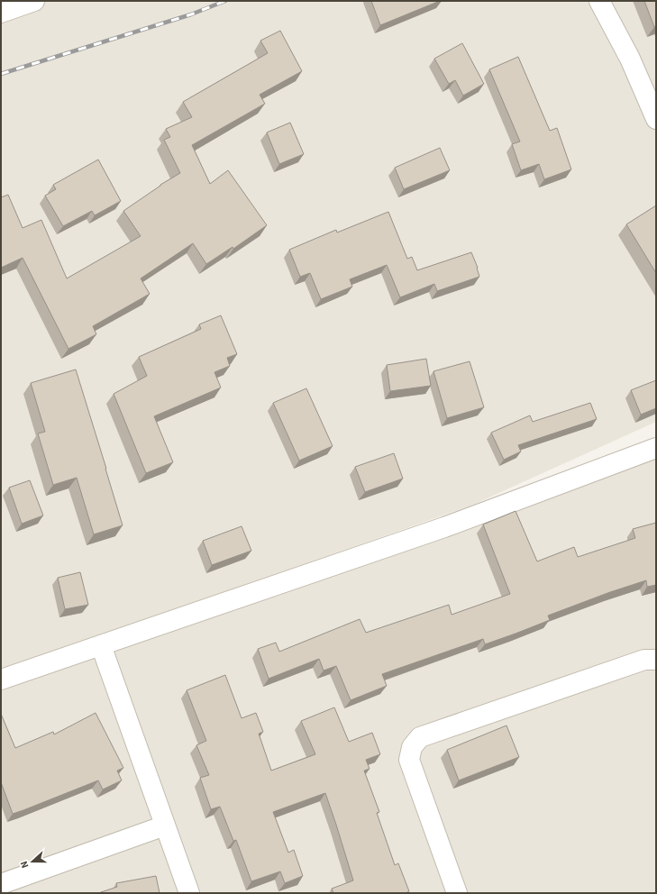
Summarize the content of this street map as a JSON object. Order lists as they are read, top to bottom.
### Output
{
  "north": "left"
}
